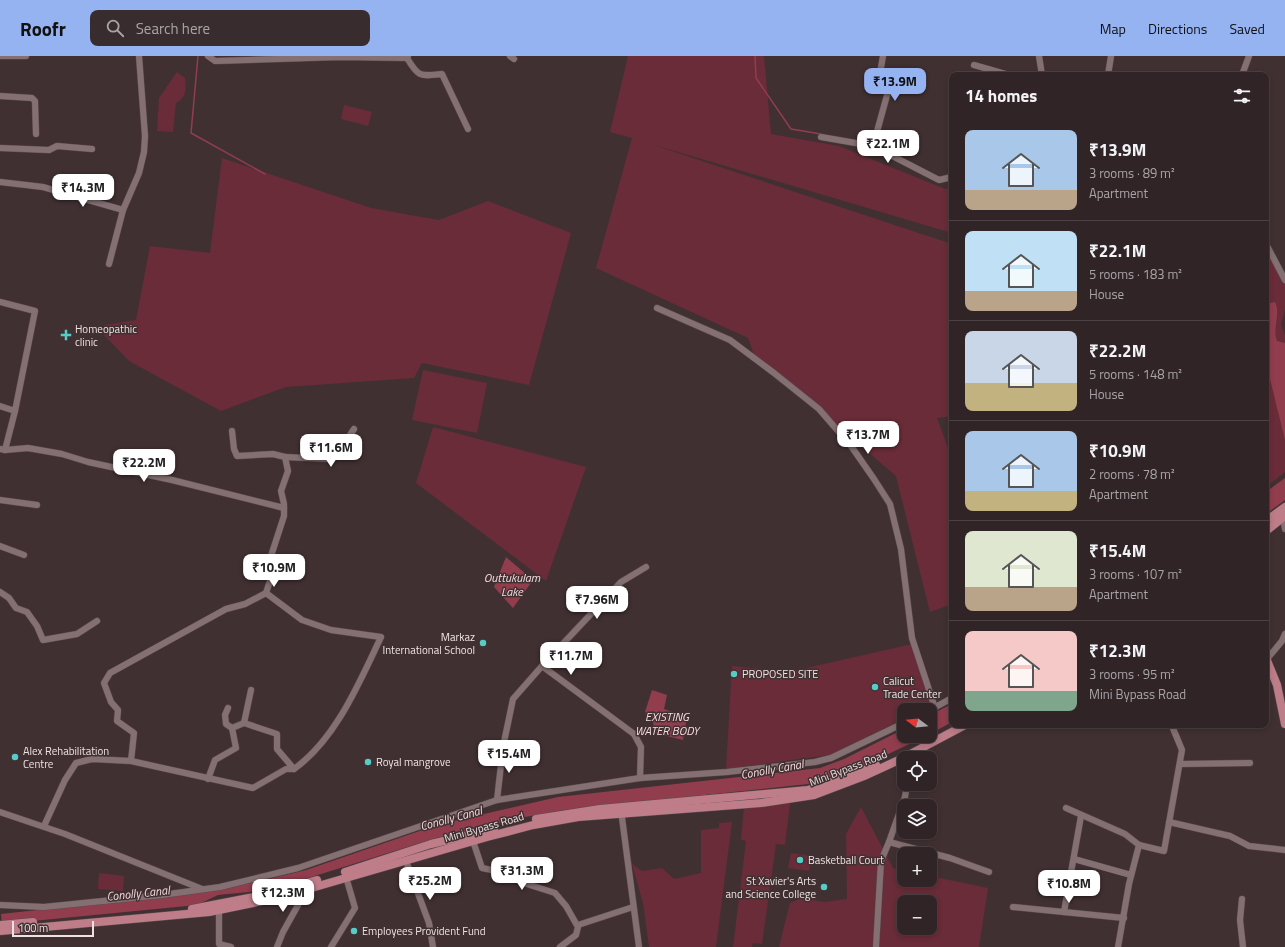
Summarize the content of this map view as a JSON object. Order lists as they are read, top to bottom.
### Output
{
  "streets": {
    "main road": ["Mini Bypass Road"]
  },
  "water": ["Outtukulam Lake", "EXISTING WATER BODY", "Conolly Canal"],
  "places": {
    "health": ["Homeopathic clinic"],
    "other": [
      "Markaz International School",
      "PROPOSED SITE",
      "Calicut Trade Center",
      "Alex Rehabilitation Centre",
      "Royal mangrove",
      "Basketball Court",
      "St Xavier's Arts and Science College",
      "Employees Provident Fund"
    ]
  },
  "scale_bar": "100 m",
  "north": "left",
  "page": {
    "header": "Roofr",
    "search": "Search here",
    "nav": ["Map", "Directions", "Saved"],
    "price": [
      "₹13.9M",
      "₹22.1M",
      "₹14.3M",
      "₹13.7M",
      "₹11.6M",
      "₹22.2M",
      "₹10.9M",
      "₹7.96M",
      "₹11.7M",
      "₹15.4M",
      "₹31.3M",
      "₹25.2M",
      "₹10.8M",
      "₹12.3M"
    ],
    "heading": "14 homes",
    "list": [
      {
        "name": "₹13.9M",
        "note": "3 rooms · 89 m² · Apartment"
      },
      {
        "name": "₹22.1M",
        "note": "5 rooms · 183 m² · House"
      },
      {
        "name": "₹22.2M",
        "note": "5 rooms · 148 m² · House"
      },
      {
        "name": "₹10.9M",
        "note": "2 rooms · 78 m² · Apartment"
      },
      {
        "name": "₹15.4M",
        "note": "3 rooms · 107 m² · Apartment"
      },
      {
        "name": "₹12.3M",
        "note": "3 rooms · 95 m² · Mini Bypass Road"
      }
    ],
    "map_buttons": ["+", "−"],
    "scale": "100 m"
  }
}
